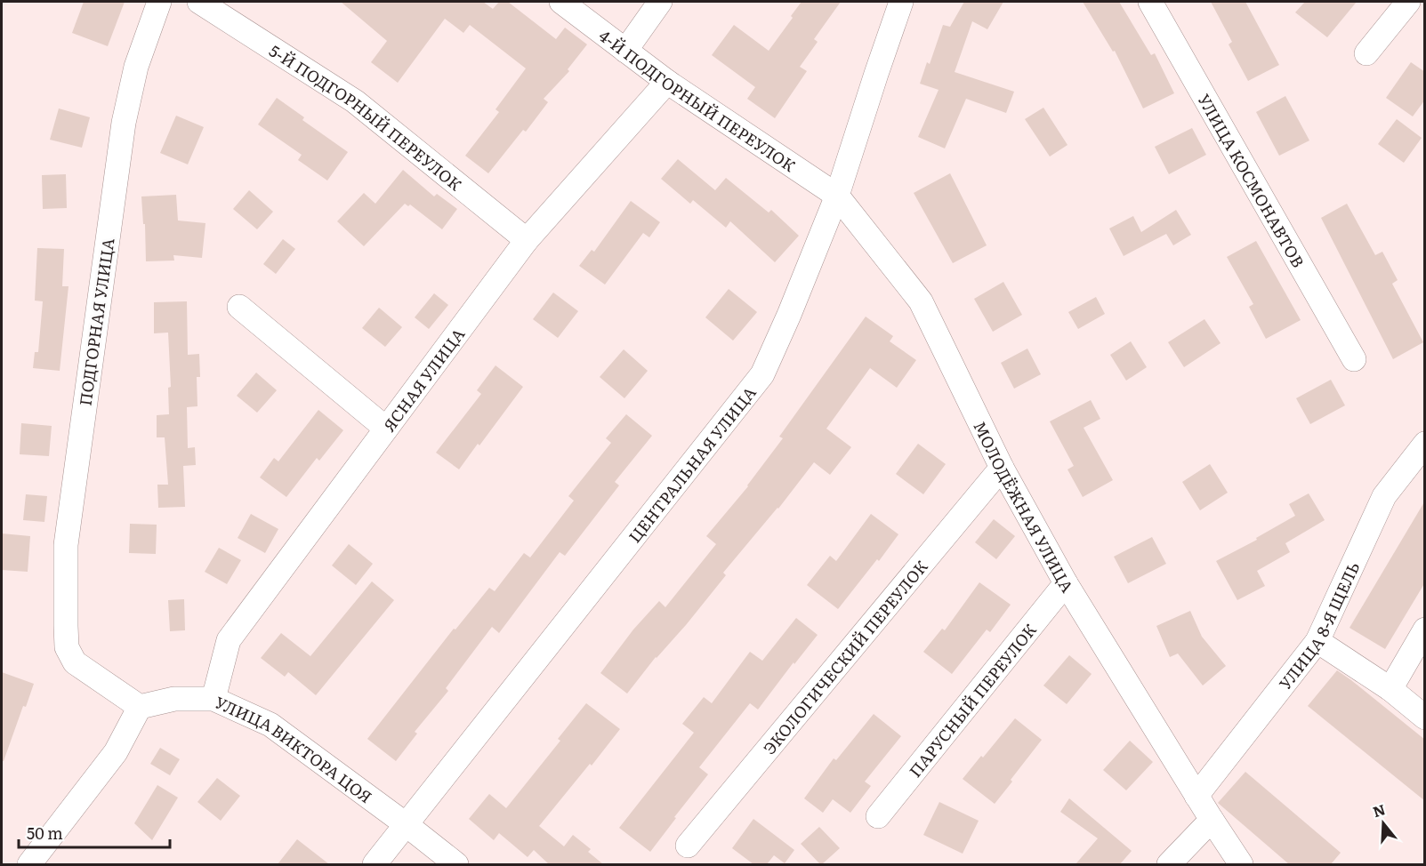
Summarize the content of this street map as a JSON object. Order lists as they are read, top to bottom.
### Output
{
  "streets": {
    "street": [
      "4-Й ПОДГОРНЫЙ ПЕРЕУЛОК",
      "5-Й ПОДГОРНЫЙ ПЕРЕУЛОК",
      "УЛИЦА КОСМОНАВТОВ",
      "ПОДГОРНАЯ УЛИЦА",
      "ЯСНАЯ УЛИЦА",
      "ЦЕНТРАЛЬНАЯ УЛИЦА",
      "МОЛОДЁЖНАЯ УЛИЦА",
      "УЛИЦА 8-Я ЩЕЛЬ",
      "ЭКОЛОГИЧЕСКИЙ ПЕРЕУЛОК",
      "ПАРУСНЫЙ ПЕРЕУЛОК",
      "УЛИЦА ВИКТОРА ЦОЯ"
    ]
  },
  "crossings": [
    ["4-Й ПОДГОРНЫЙ ПЕРЕУЛОК", "ЯСНАЯ УЛИЦА"],
    ["4-Й ПОДГОРНЫЙ ПЕРЕУЛОК", "ЦЕНТРАЛЬНАЯ УЛИЦА"],
    ["4-Й ПОДГОРНЫЙ ПЕРЕУЛОК", "МОЛОДЁЖНАЯ УЛИЦА"],
    ["5-Й ПОДГОРНЫЙ ПЕРЕУЛОК", "ЯСНАЯ УЛИЦА"],
    ["ПОДГОРНАЯ УЛИЦА", "УЛИЦА ВИКТОРА ЦОЯ"],
    ["ЯСНАЯ УЛИЦА", "УЛИЦА ВИКТОРА ЦОЯ"],
    ["ЦЕНТРАЛЬНАЯ УЛИЦА", "МОЛОДЁЖНАЯ УЛИЦА"],
    ["ЦЕНТРАЛЬНАЯ УЛИЦА", "УЛИЦА ВИКТОРА ЦОЯ"],
    ["МОЛОДЁЖНАЯ УЛИЦА", "УЛИЦА 8-Я ЩЕЛЬ"],
    ["МОЛОДЁЖНАЯ УЛИЦА", "ЭКОЛОГИЧЕСКИЙ ПЕРЕУЛОК"],
    ["МОЛОДЁЖНАЯ УЛИЦА", "ПАРУСНЫЙ ПЕРЕУЛОК"]
  ],
  "scale_bar": "50 m",
  "north": "top"
}
